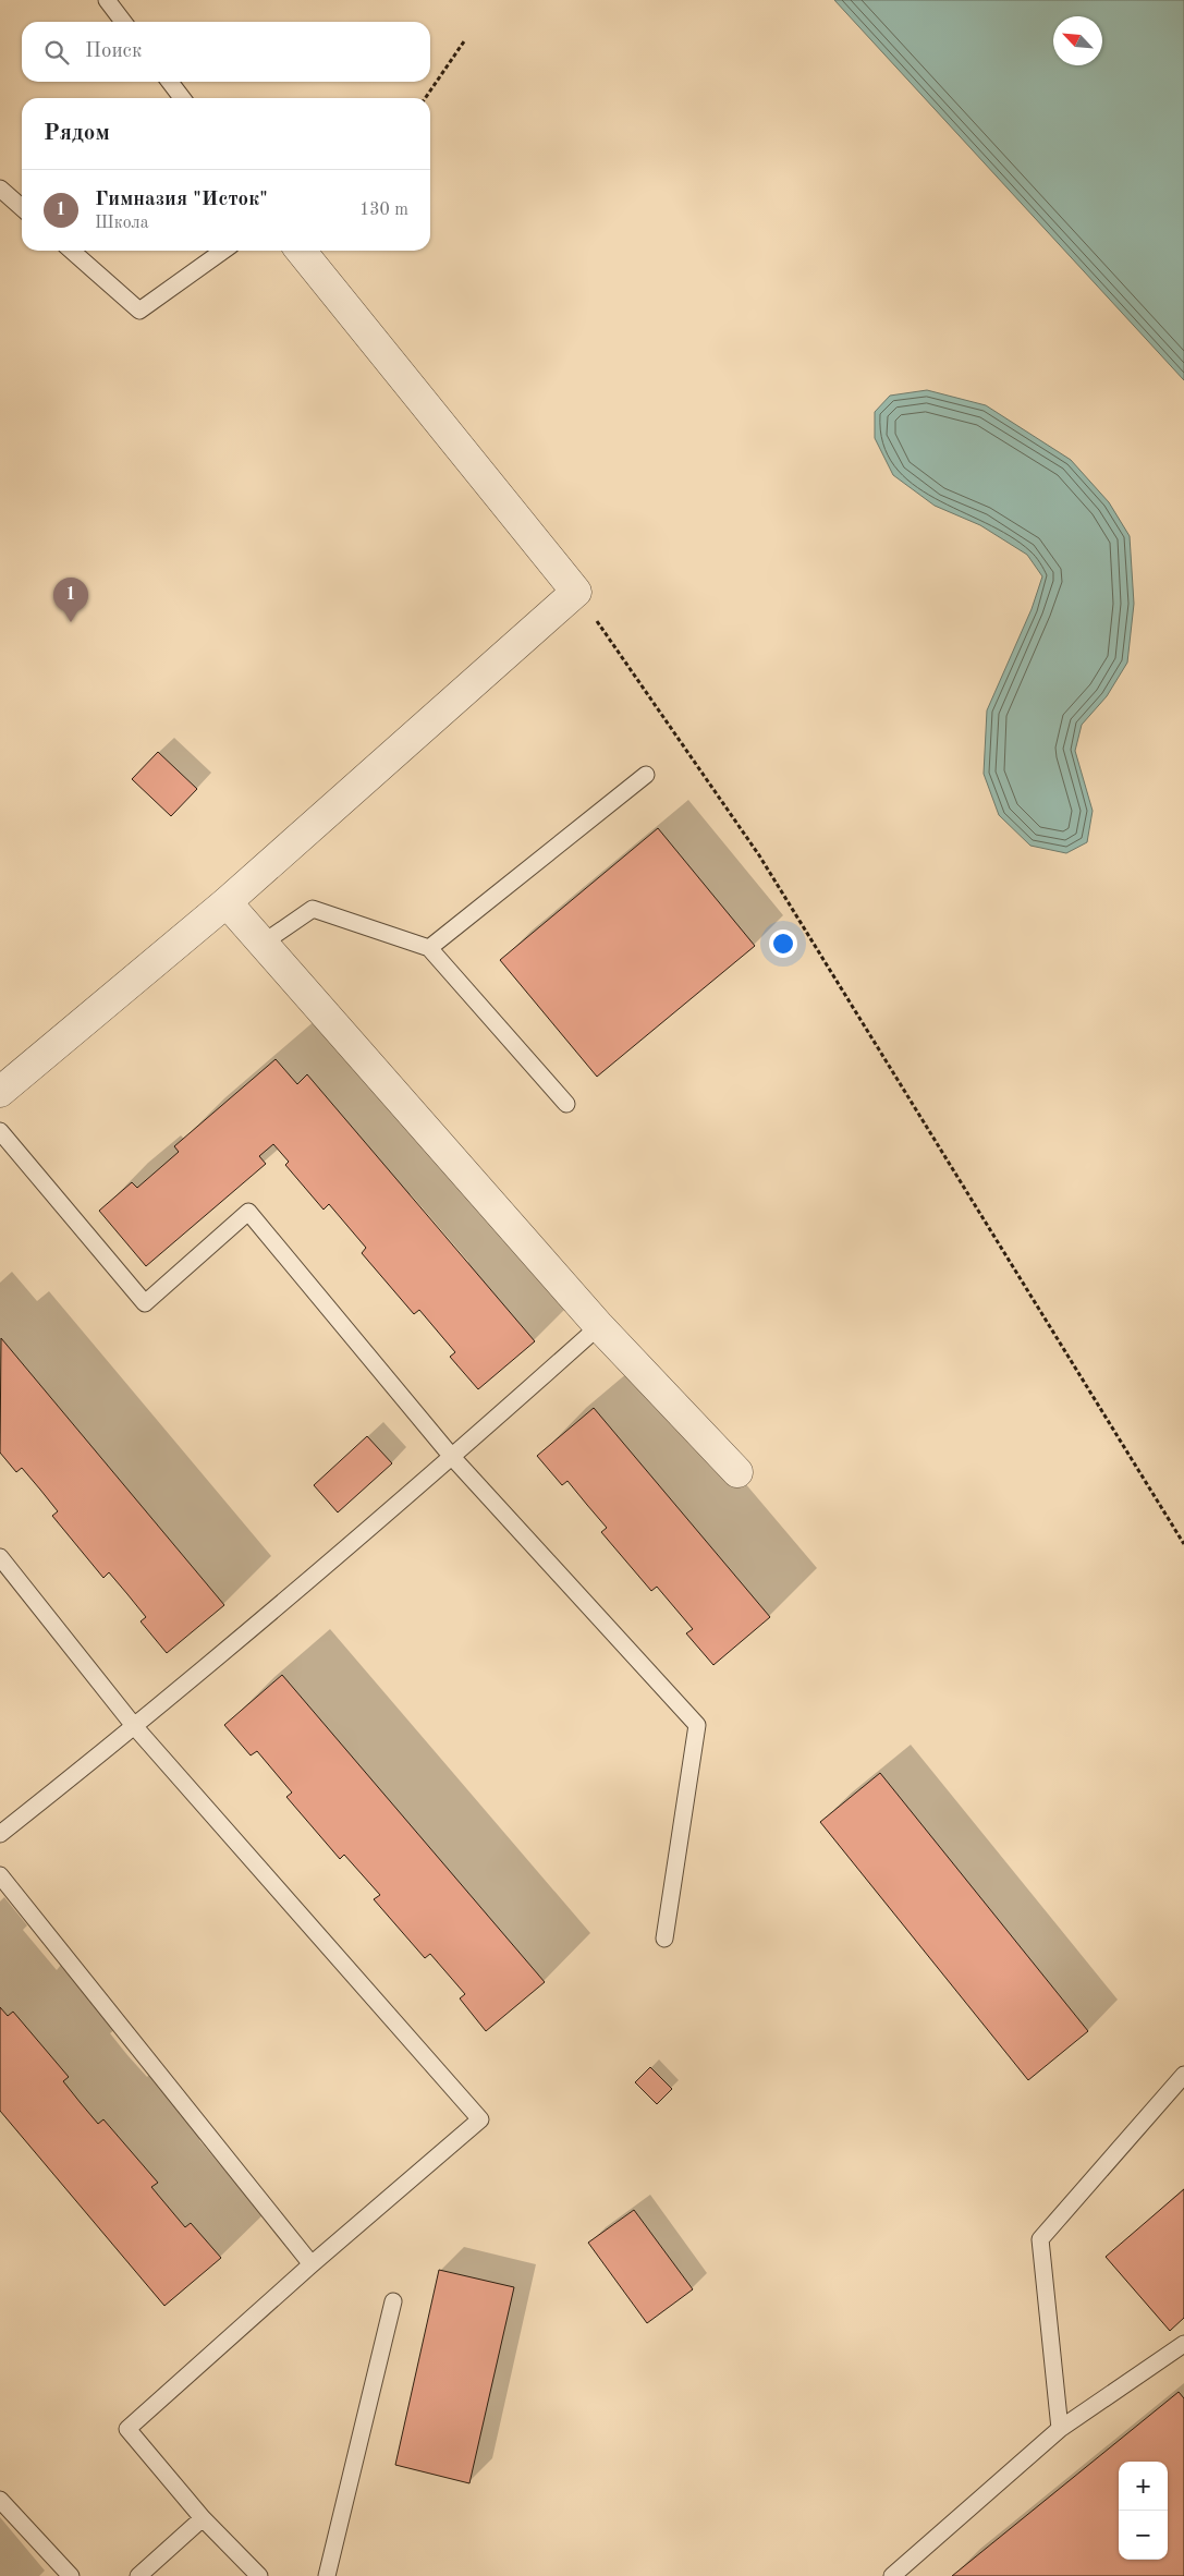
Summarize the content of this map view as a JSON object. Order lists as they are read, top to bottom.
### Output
{
  "north": "top left",
  "page": {
    "search": "Поиск",
    "heading": "Рядом",
    "list": [
      {
        "mark": "1",
        "name": "Гимназия \"Исток\"",
        "note": "Школа",
        "value": "130 m"
      }
    ],
    "pins": "1",
    "map_buttons": ["+", "−"]
  }
}
